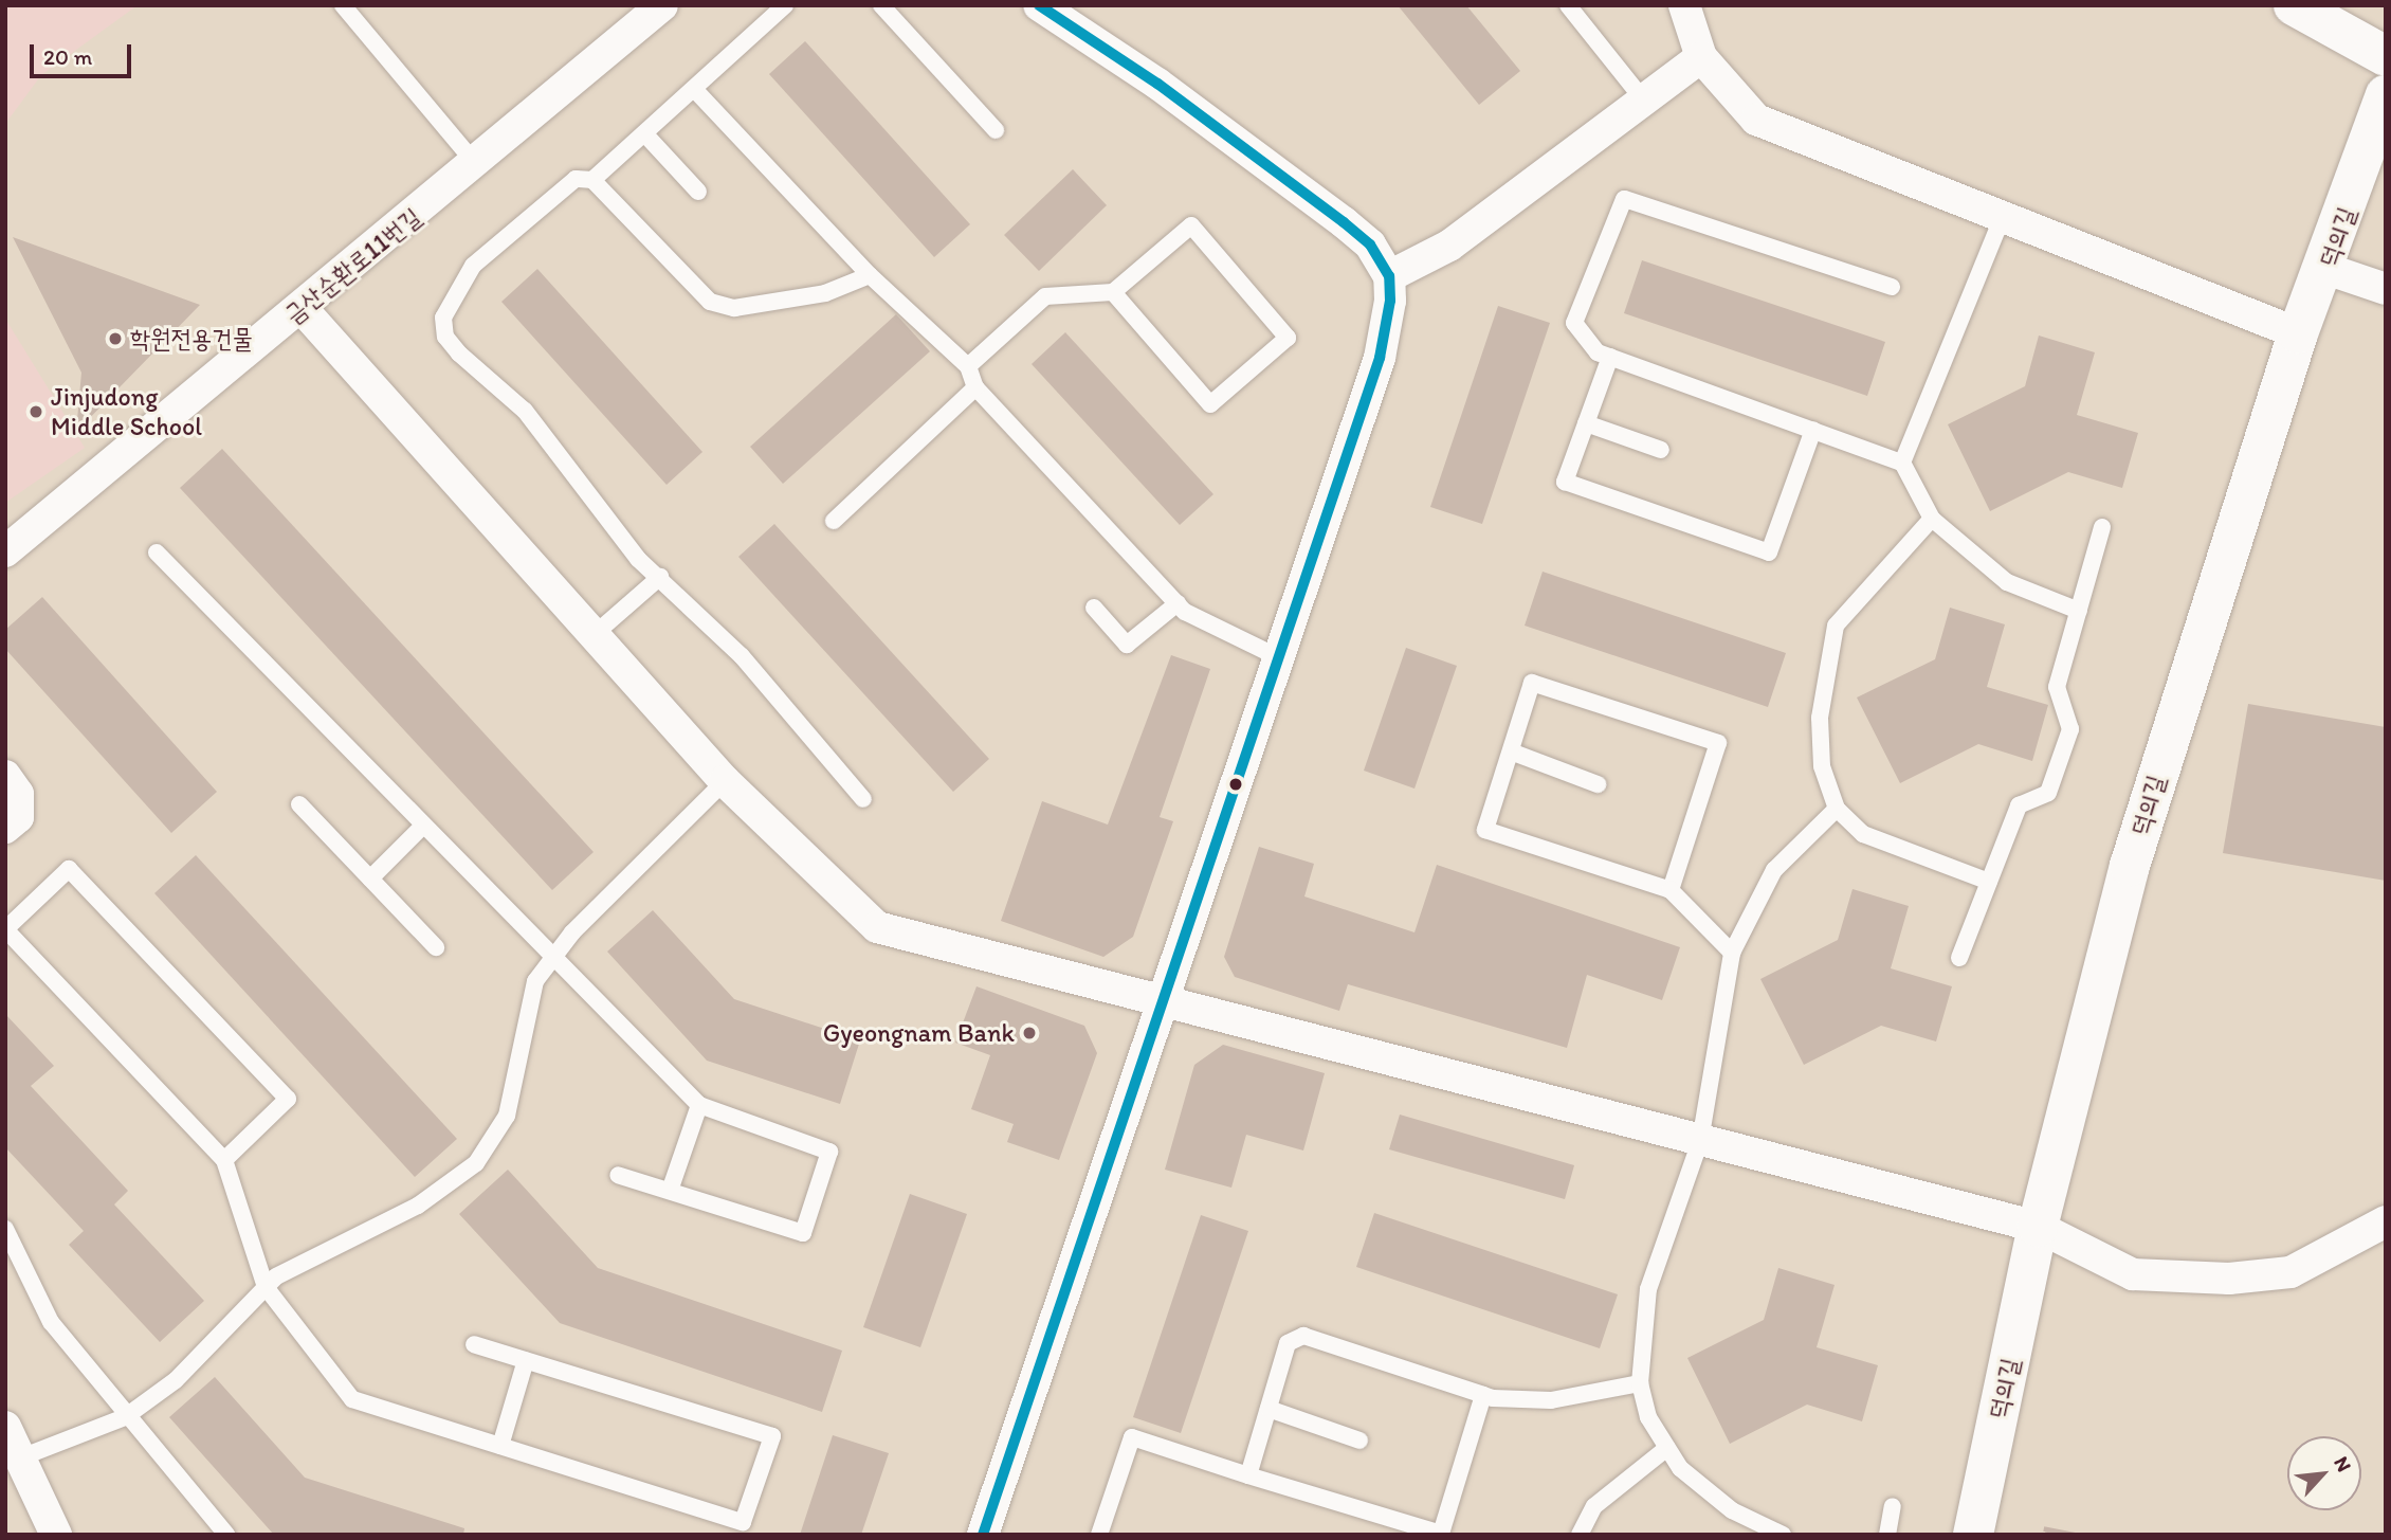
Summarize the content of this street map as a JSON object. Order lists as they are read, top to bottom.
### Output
{
  "streets": {
    "street": ["덕의길", "금산순환로11번길"]
  },
  "places": ["학원전용건물", "Jinjudong Middle School", "Gyeongnam Bank"],
  "scale_bar": "20 m",
  "north": "top right"
}
